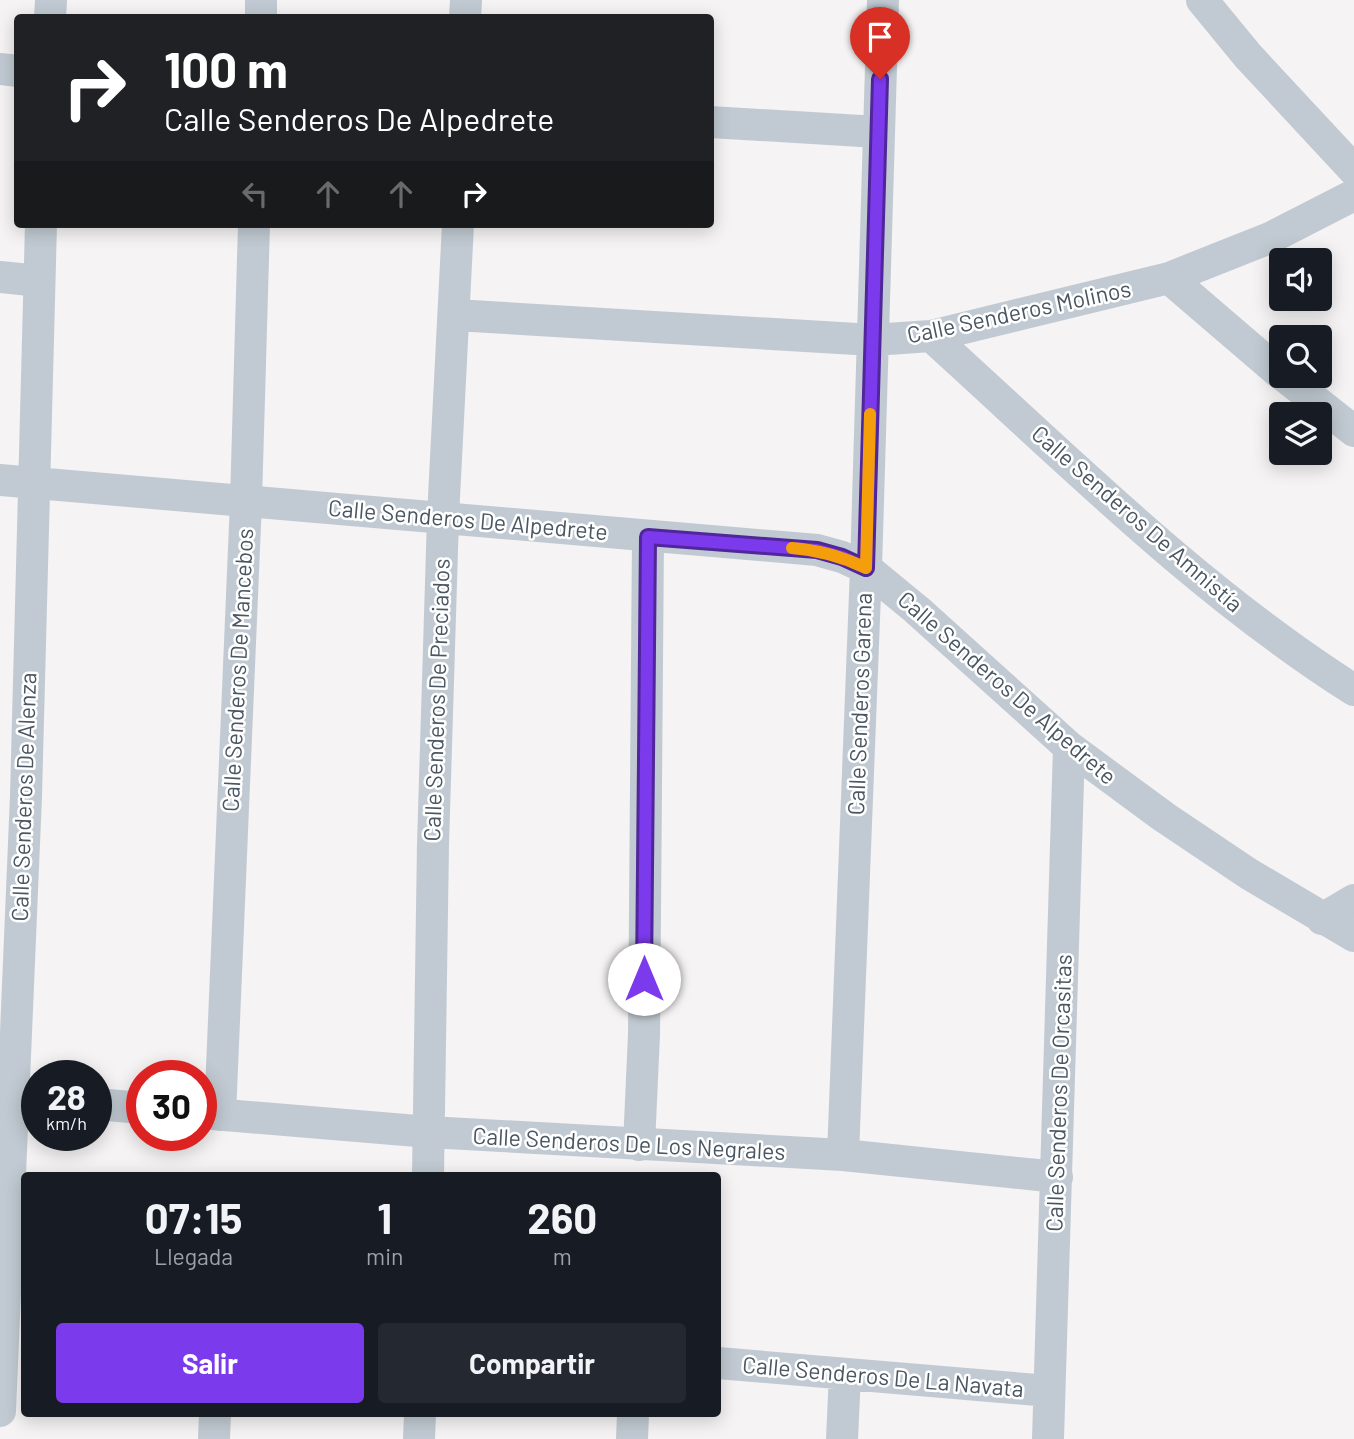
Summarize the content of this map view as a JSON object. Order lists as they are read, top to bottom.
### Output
{
  "streets": {
    "street": [
      "Calle Senderos Molinos",
      "Calle Senderos De Amnistía",
      "Calle Senderos De Alpedrete",
      "Calle Senderos De Mancebos",
      "Calle Senderos De Preciados",
      "Calle Senderos Garena",
      "Calle Senderos De Alenza",
      "Calle Senderos De Orcasitas",
      "Calle Senderos De Los Negrales",
      "Calle Senderos De La Navata"
    ]
  },
  "crossings": [
    ["Calle Senderos Molinos", "Calle Senderos De Amnistía"],
    ["Calle Senderos Molinos", "Calle Senderos De Preciados"],
    ["Calle Senderos Molinos", "Calle Senderos Garena"],
    ["Calle Senderos De Alpedrete", "Calle Senderos De Mancebos"],
    ["Calle Senderos De Alpedrete", "Calle Senderos De Preciados"],
    ["Calle Senderos De Alpedrete", "Calle Senderos Garena"],
    ["Calle Senderos De Alpedrete", "Calle Senderos De Alenza"],
    ["Calle Senderos De Alpedrete", "Calle Senderos De Orcasitas"],
    ["Calle Senderos De Preciados", "Calle Senderos De Los Negrales"],
    ["Calle Senderos Garena", "Calle Senderos De Los Negrales"],
    ["Calle Senderos De Orcasitas", "Calle Senderos De Los Negrales"],
    ["Calle Senderos De Orcasitas", "Calle Senderos De La Navata"]
  ],
  "page": {
    "turn": ["100 m", "Calle Senderos De Alpedrete"],
    "speed": "28 km/h",
    "limit": "30",
    "eta": [
      "07:15",
      "Llegada",
      "1",
      "min",
      "260",
      "m"
    ],
    "buttons": ["Salir", "Compartir"]
  }
}
